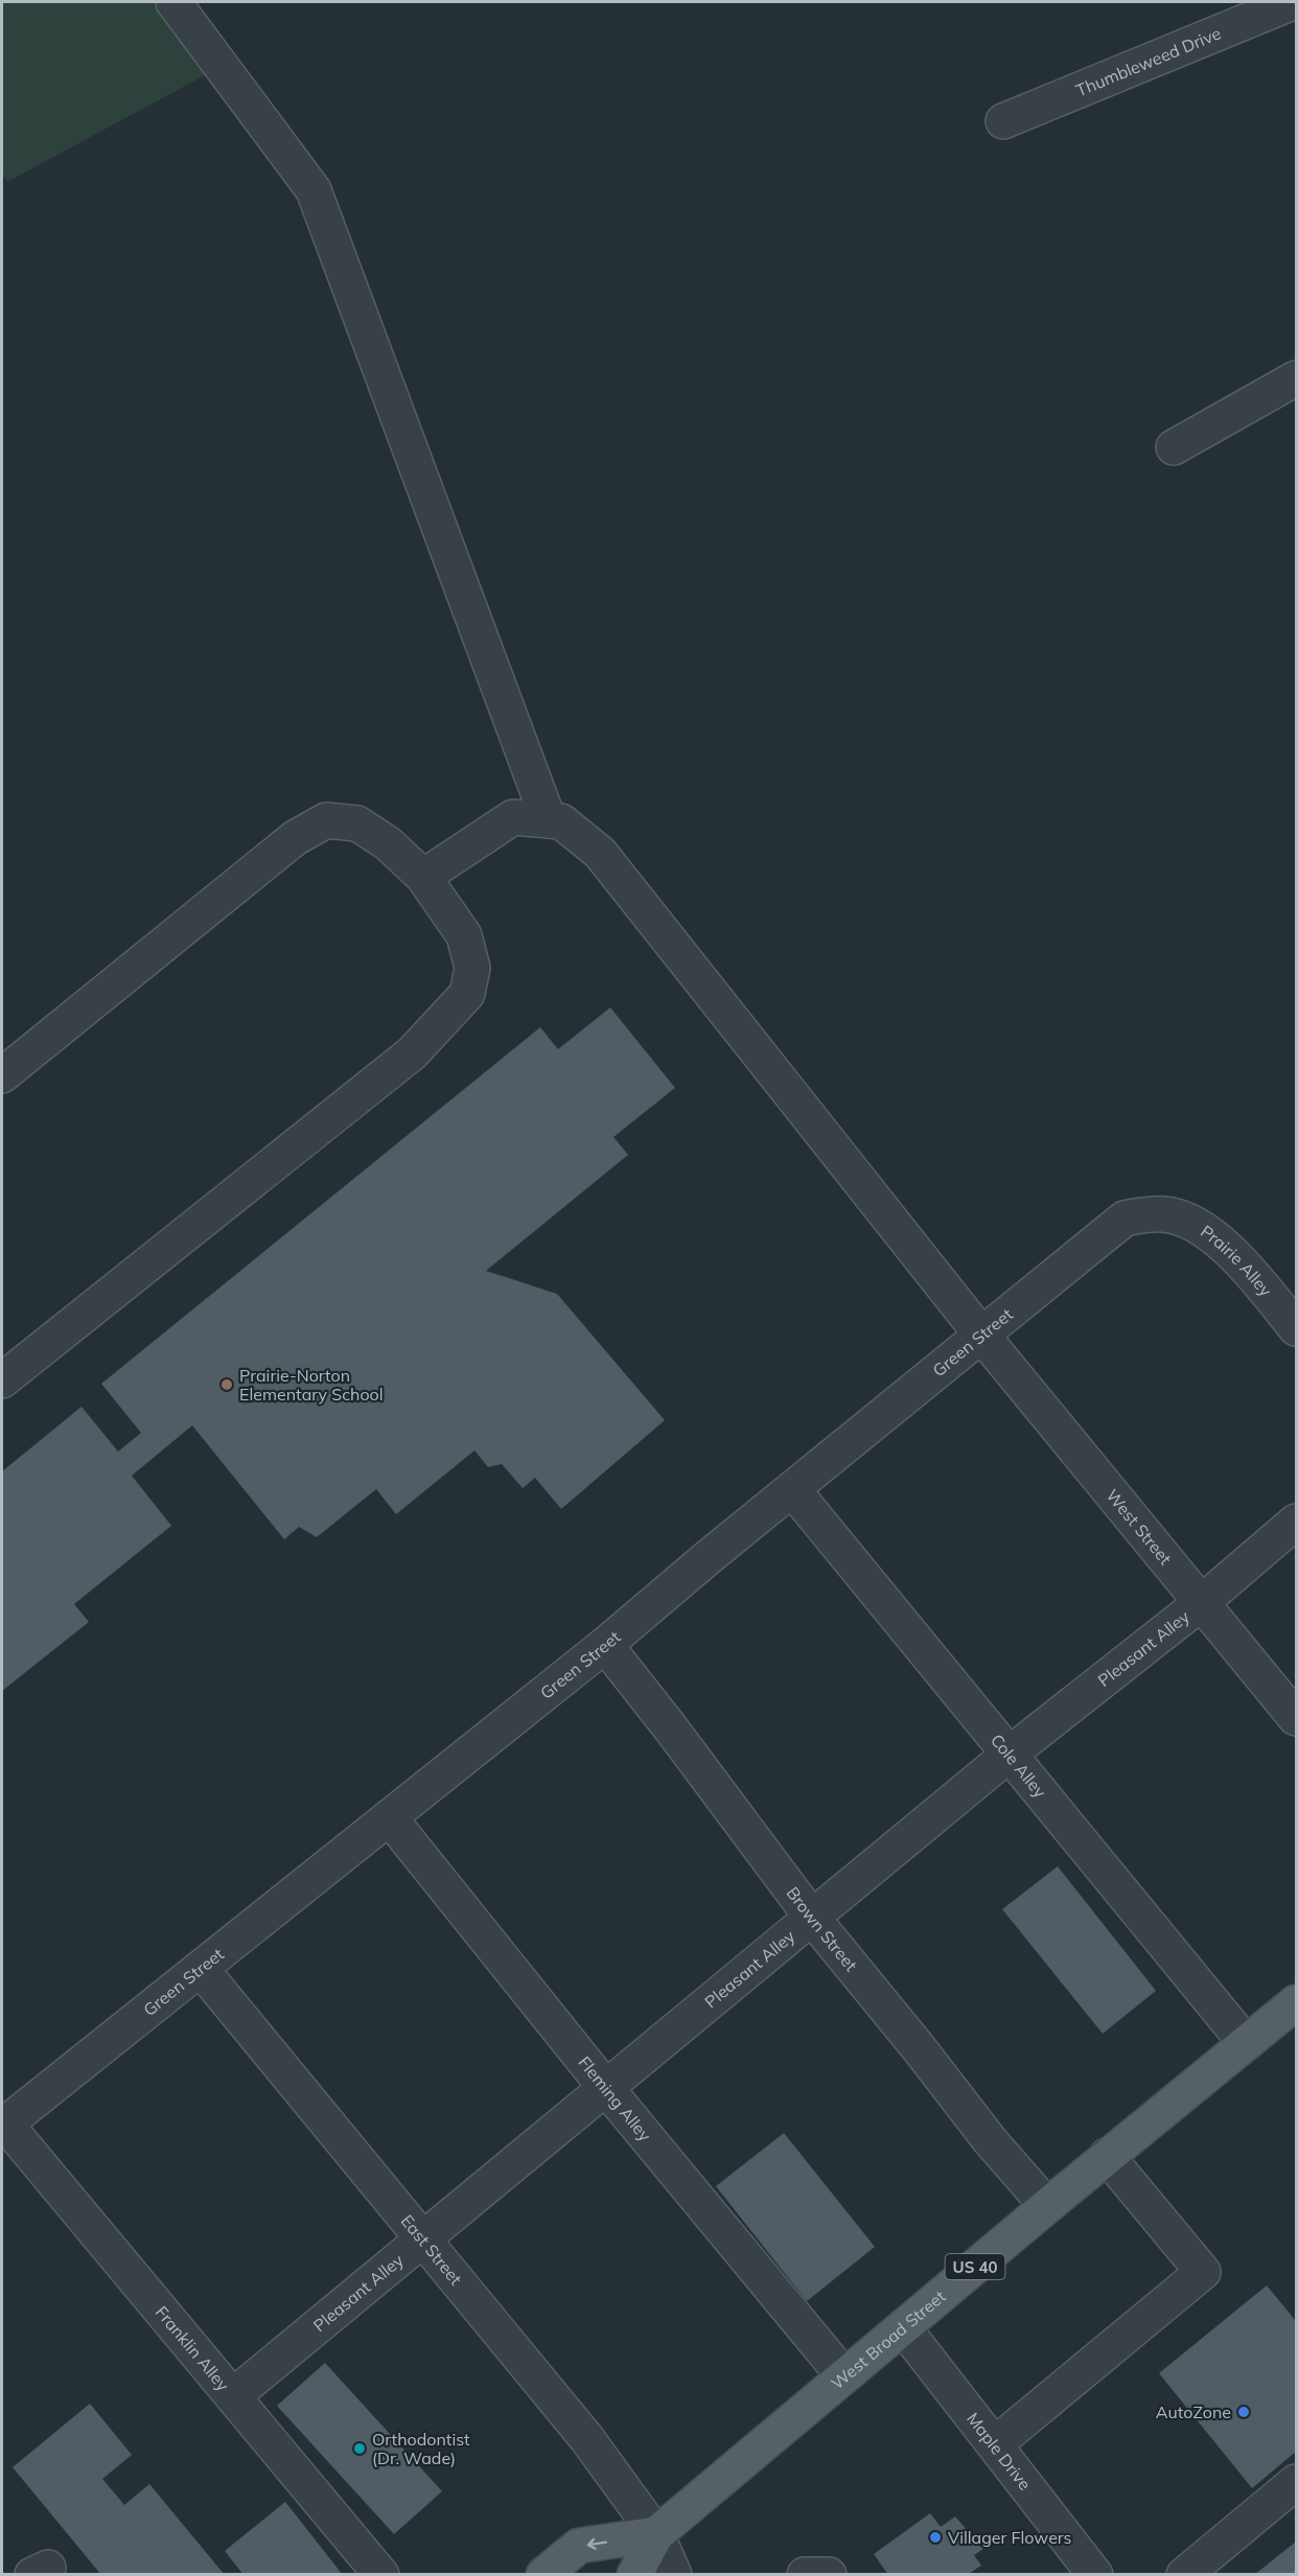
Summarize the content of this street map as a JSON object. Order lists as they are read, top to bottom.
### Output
{
  "streets": {
    "main road": ["US 40", "West Broad Street"],
    "street": [
      "Thumbleweed Drive",
      "Prairie Alley",
      "Green Street",
      "West Street",
      "Pleasant Alley",
      "Cole Alley",
      "Brown Street",
      "Fleming Alley",
      "East Street",
      "Franklin Alley",
      "Maple Drive"
    ]
  },
  "crossings": [
    ["Prairie Alley", "Green Street"],
    ["Green Street", "West Street"],
    ["Green Street", "Cole Alley"],
    ["Green Street", "Brown Street"],
    ["Green Street", "Fleming Alley"],
    ["Green Street", "East Street"],
    ["Green Street", "Franklin Alley"],
    ["West Street", "Pleasant Alley"],
    ["Pleasant Alley", "Cole Alley"],
    ["Pleasant Alley", "Brown Street"],
    ["Pleasant Alley", "Fleming Alley"],
    ["Pleasant Alley", "East Street"],
    ["Pleasant Alley", "Franklin Alley"],
    ["Cole Alley", "West Broad Street"],
    ["Brown Street", "West Broad Street"],
    ["Fleming Alley", "West Broad Street"],
    ["East Street", "West Broad Street"],
    ["West Broad Street", "Maple Drive"]
  ],
  "places": [
    "Prairie-Norton Elementary School",
    "AutoZone",
    "Orthodontist (Dr. Wade)",
    "Villager Flowers"
  ]
}
